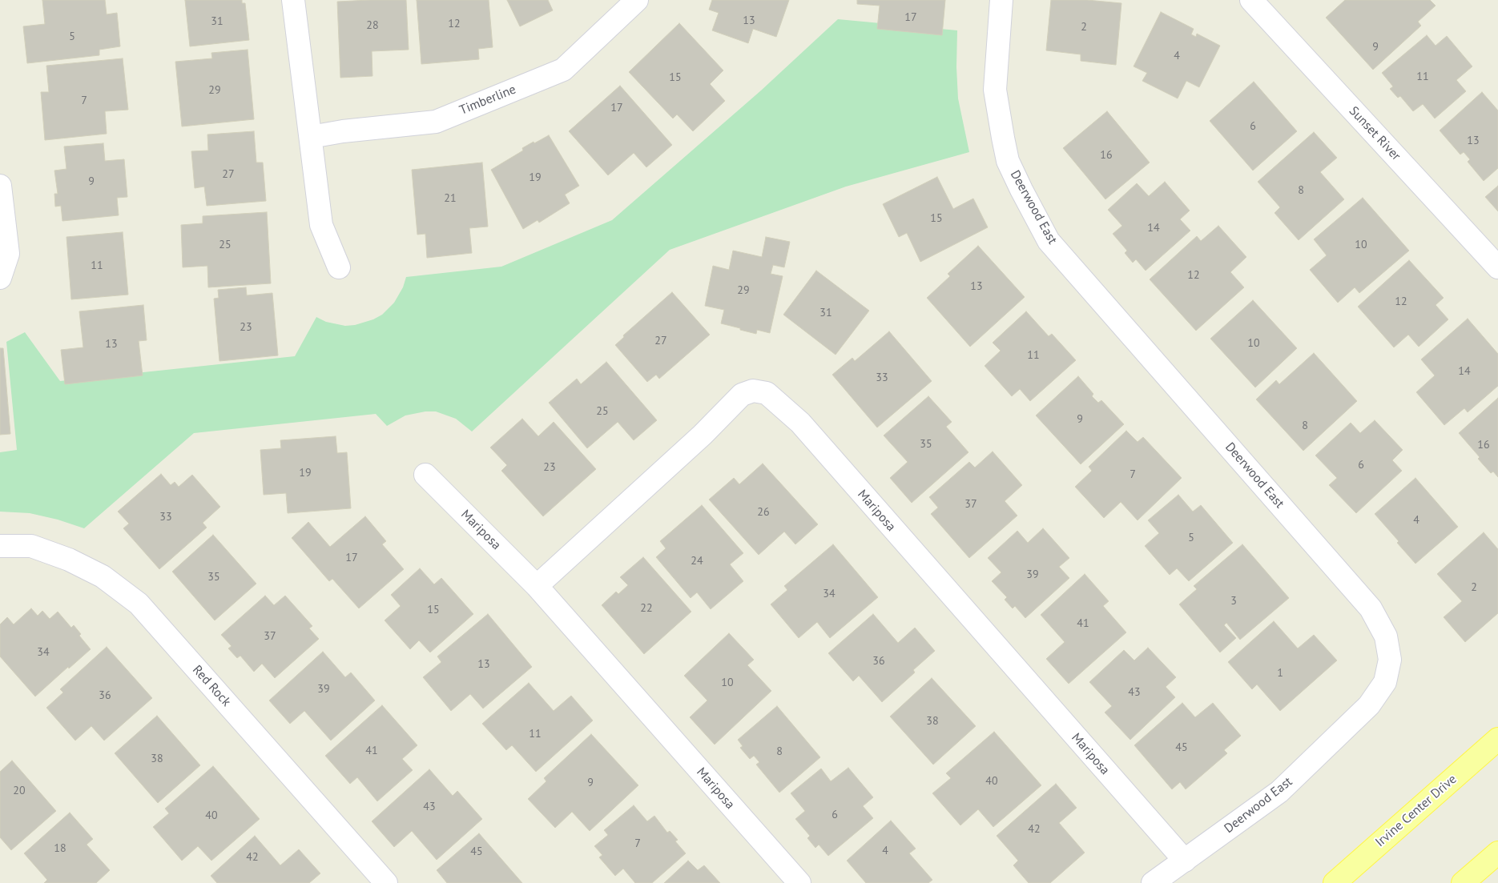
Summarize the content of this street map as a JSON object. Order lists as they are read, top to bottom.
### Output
{
  "streets": {
    "main road": ["Irvine Center Drive"],
    "street": [
      "Timberline",
      "Sunset River",
      "Deerwood East",
      "Mariposa",
      "Red Rock"
    ]
  },
  "crossings": [
    ["Deerwood East", "Mariposa"]
  ],
  "house_numbers": [
    "17",
    "13",
    "31",
    "12",
    "28",
    "2",
    "5",
    "9",
    "4",
    "11",
    "15",
    "29",
    "7",
    "17",
    "6",
    "13",
    "16",
    "27",
    "19",
    "9",
    "8",
    "21",
    "15",
    "14",
    "25",
    "10",
    "11",
    "12",
    "13",
    "29",
    "12",
    "31",
    "23",
    "27",
    "10",
    "13",
    "11",
    "14",
    "33",
    "25",
    "9",
    "8",
    "35",
    "16",
    "6",
    "23",
    "19",
    "7",
    "37",
    "26",
    "33",
    "4",
    "5",
    "17",
    "24",
    "39",
    "35",
    "2",
    "34",
    "3",
    "22",
    "15",
    "41",
    "37",
    "34",
    "36",
    "13",
    "1",
    "10",
    "39",
    "43",
    "36",
    "38",
    "11",
    "45",
    "41",
    "8",
    "38",
    "40",
    "9",
    "20",
    "43",
    "6",
    "40",
    "42",
    "7",
    "18",
    "4",
    "45",
    "42"
  ]
}
